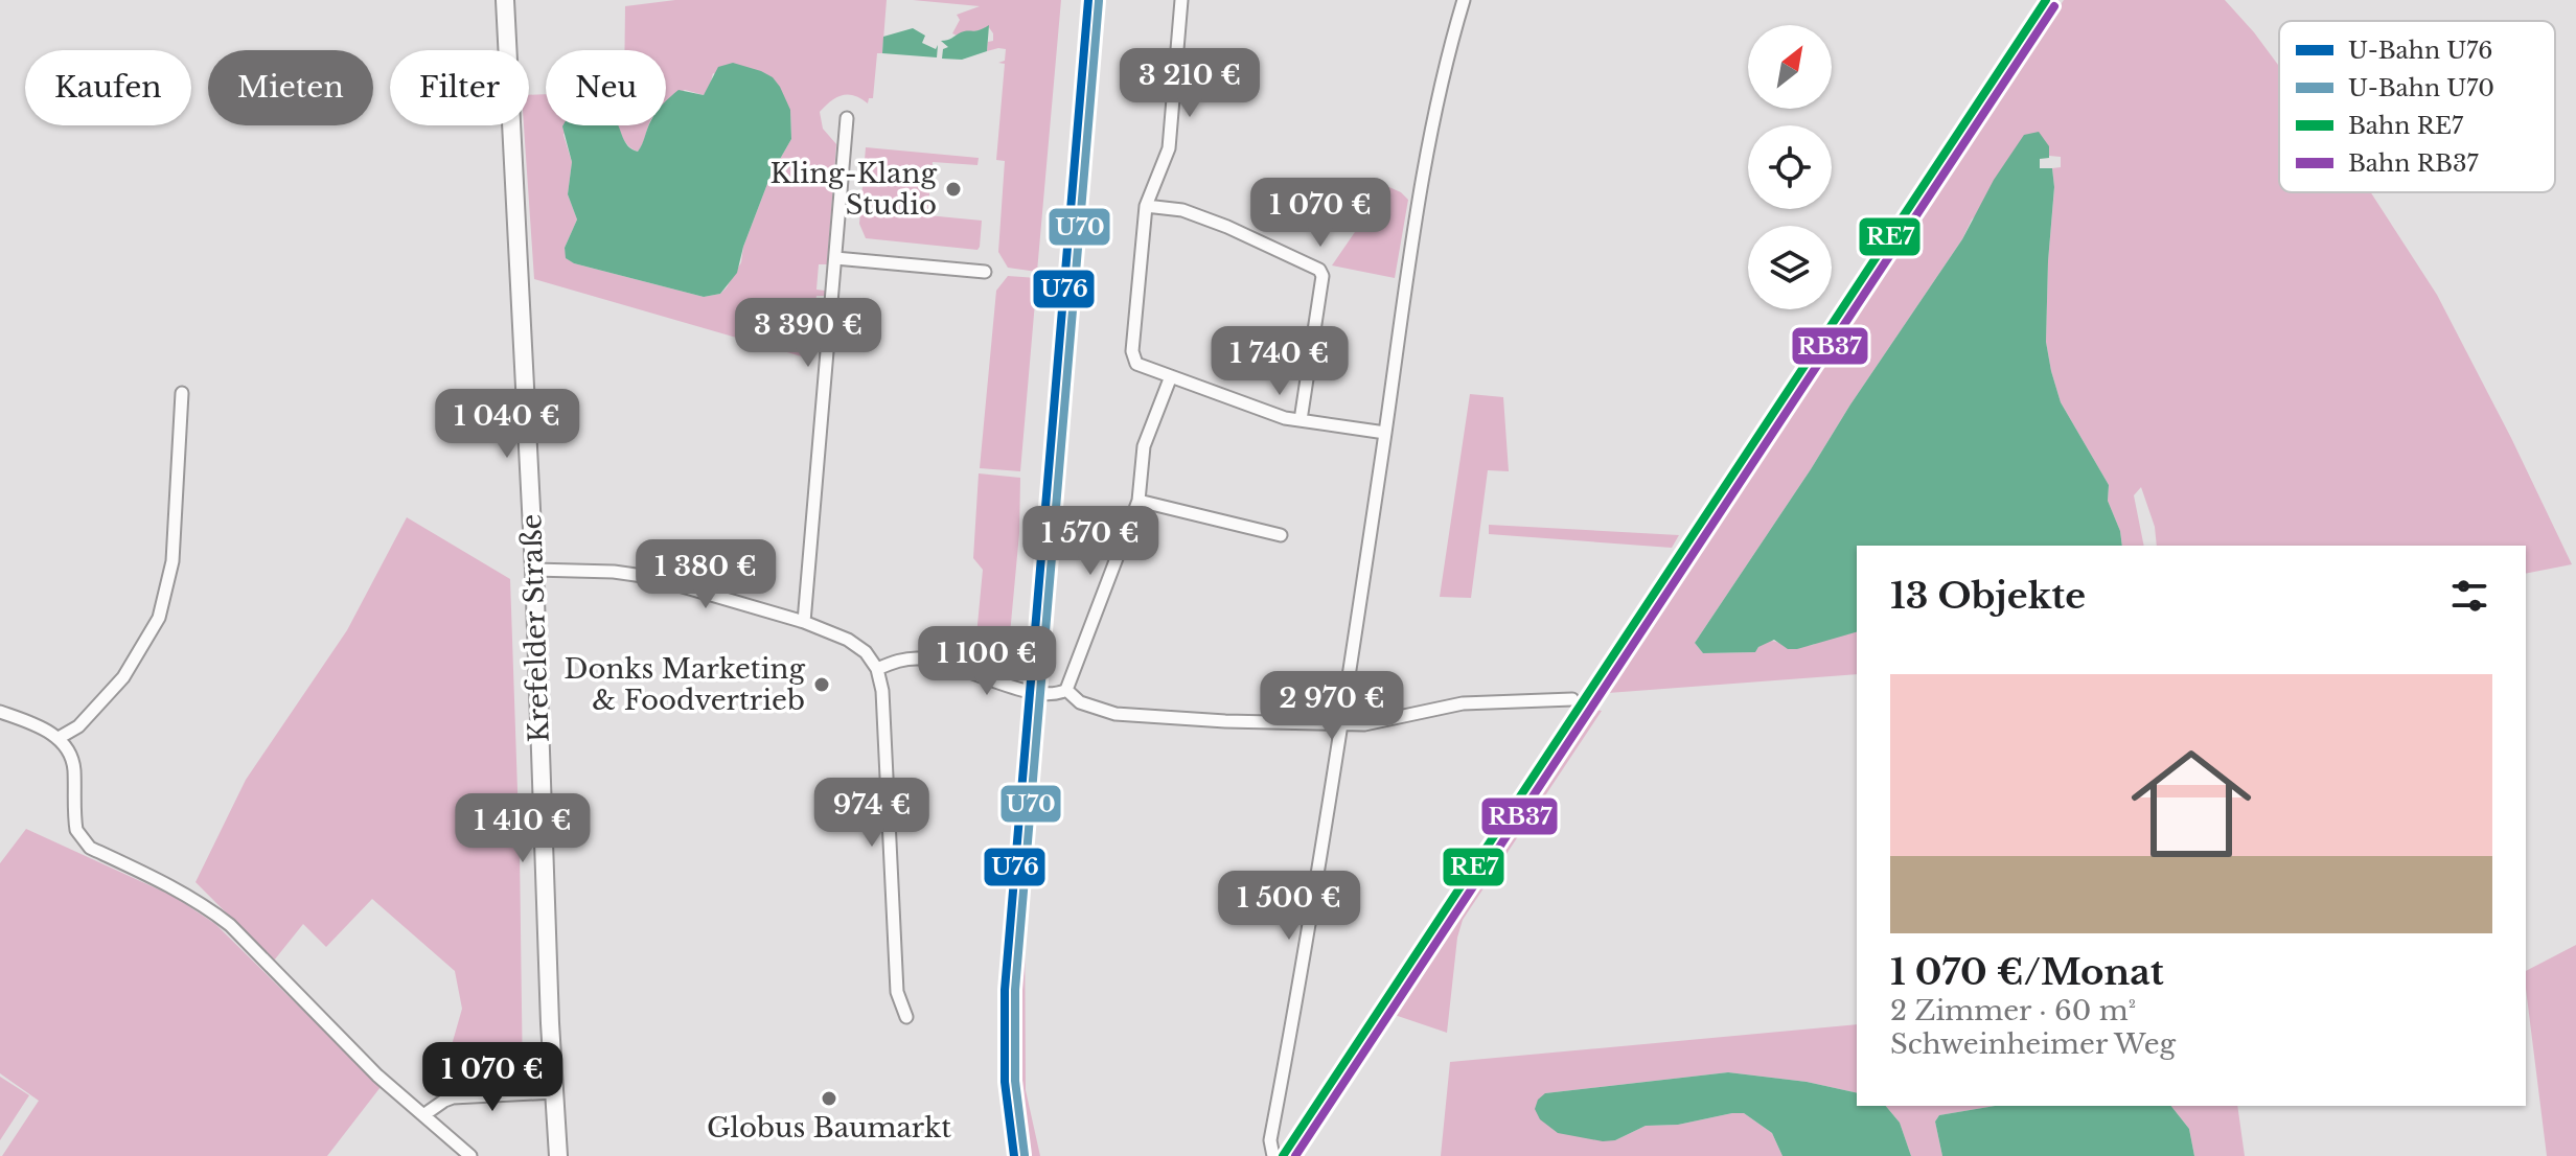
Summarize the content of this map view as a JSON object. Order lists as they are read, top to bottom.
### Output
{
  "streets": {
    "main road": ["Krefelder Straße"]
  },
  "places": ["Kling-Klang Studio", "Donks Marketing & Foodvertrieb", "Globus Baumarkt"],
  "lines": [
    "metro line U76",
    "rail line RE7",
    "metro line U70",
    "rail line RB37"
  ],
  "legend": [
    "U-Bahn U76",
    "U-Bahn U70",
    "Bahn RE7",
    "Bahn RB37"
  ],
  "north": "top right",
  "page": {
    "price": [
      "3 210 €",
      "1 070 €",
      "3 390 €",
      "1 740 €",
      "1 040 €",
      "1 570 €",
      "1 380 €",
      "1 100 €",
      "2 970 €",
      "974 €",
      "1 410 €",
      "1 500 €",
      "1 070 €"
    ],
    "chip": [
      "Kaufen",
      "Mieten",
      "Filter",
      "Neu"
    ],
    "heading": "13 Objekte",
    "list": [
      {
        "name": "1 070 €/Monat",
        "note": "2 Zimmer · 60 m² · Schweinheimer Weg"
      }
    ]
  }
}
